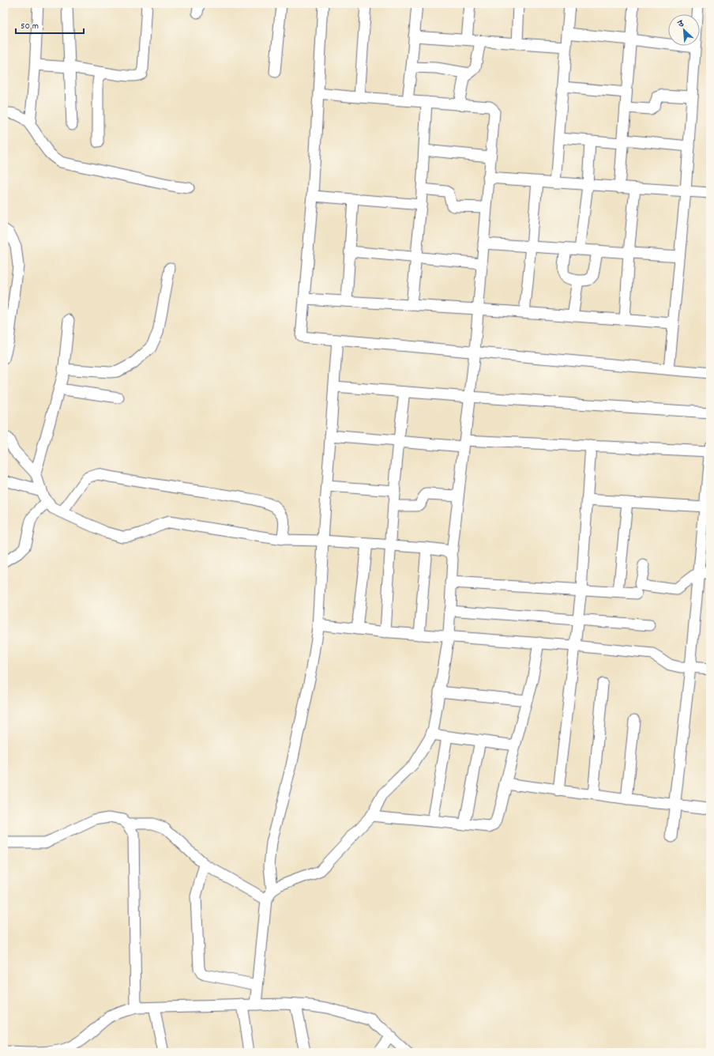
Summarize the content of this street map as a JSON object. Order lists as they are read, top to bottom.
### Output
{
  "scale_bar": "50 m",
  "north": "top left"
}
